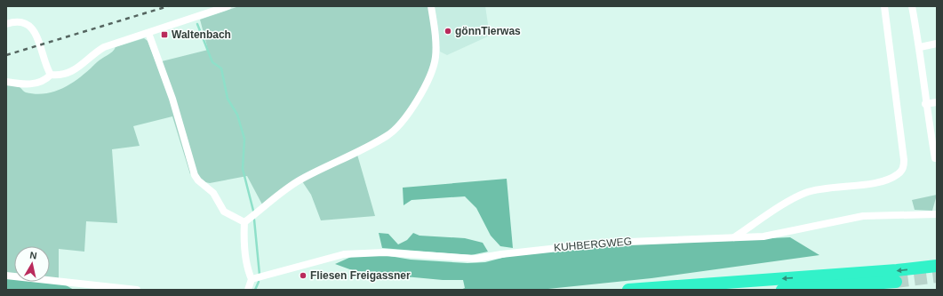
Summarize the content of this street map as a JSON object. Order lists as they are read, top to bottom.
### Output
{
  "streets": {
    "street": ["KUHBERGWEG"]
  },
  "places": {
    "other": ["gönnTierwas", "Fliesen Freigassner"],
    "transit": ["Waltenbach"]
  },
  "north": "top"
}
